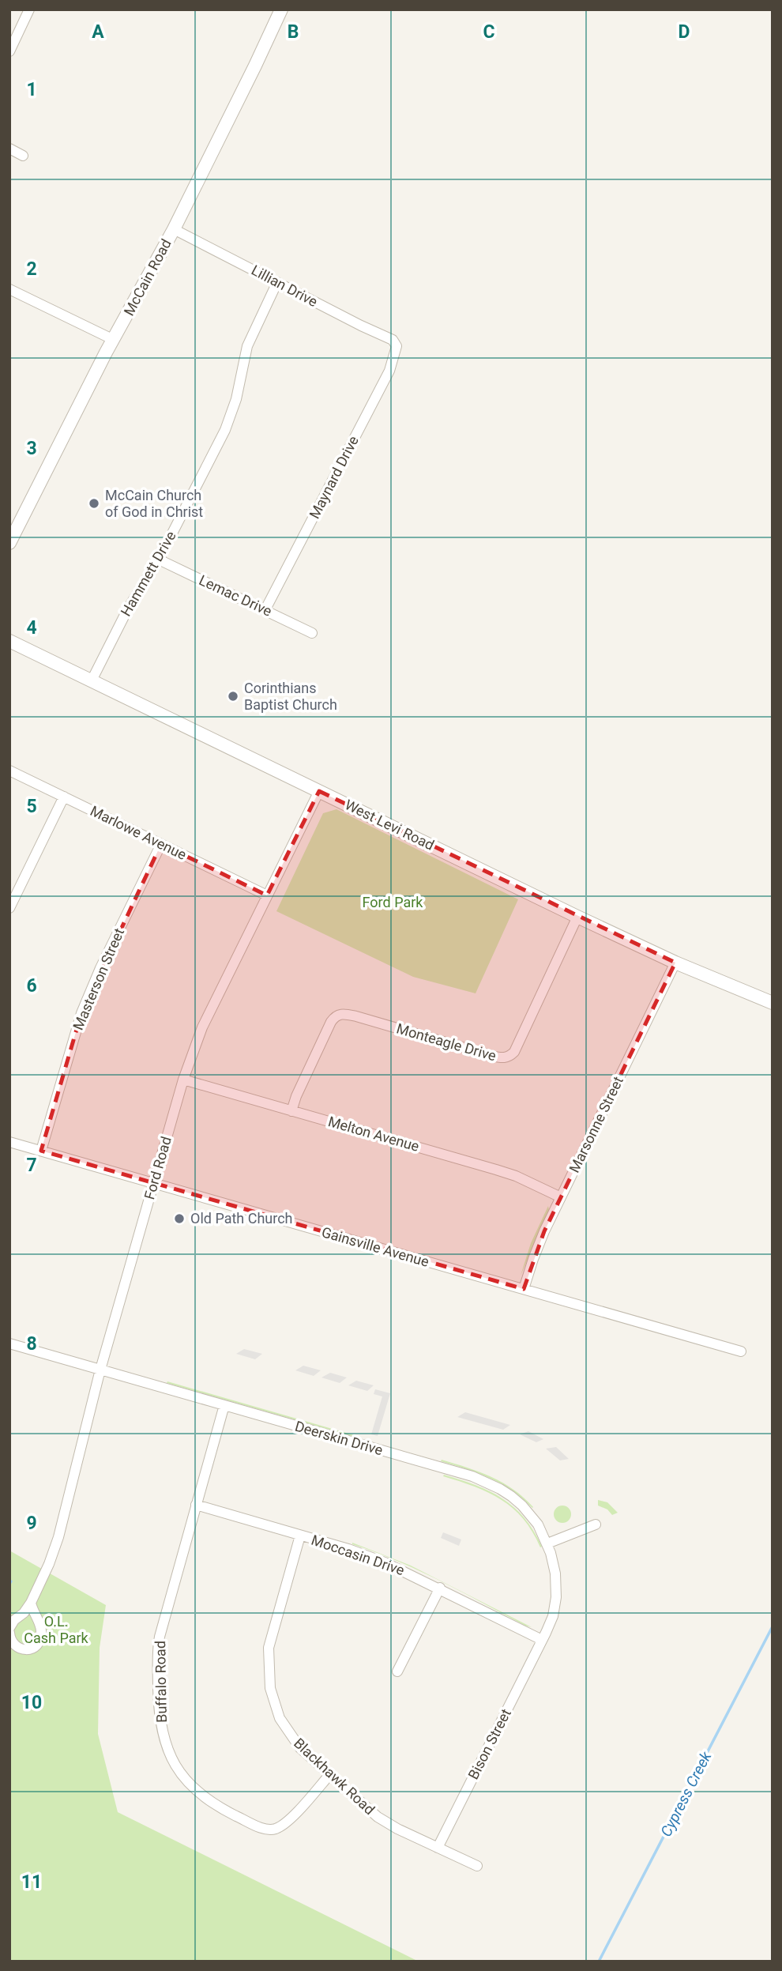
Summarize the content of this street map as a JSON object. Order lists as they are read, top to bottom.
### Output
{
  "streets": {
    "street": [
      "McCain Road",
      "Lillian Drive",
      "Maynard Drive",
      "Hammett Drive",
      "Lemac Drive",
      "West Levi Road",
      "Marlowe Avenue",
      "Masterson Street",
      "Monteagle Drive",
      "Marsonne Street",
      "Melton Avenue",
      "Ford Road",
      "Gainsville Avenue",
      "Deerskin Drive",
      "Moccasin Drive",
      "Buffalo Road",
      "Bison Street",
      "Blackhawk Road"
    ]
  },
  "crossings": [
    ["McCain Road", "Lillian Drive"],
    ["Lillian Drive", "Maynard Drive"],
    ["Lillian Drive", "Hammett Drive"],
    ["Maynard Drive", "Lemac Drive"],
    ["Hammett Drive", "Lemac Drive"],
    ["Hammett Drive", "West Levi Road"],
    ["West Levi Road", "Monteagle Drive"],
    ["West Levi Road", "Marsonne Street"],
    ["West Levi Road", "Ford Road"],
    ["Marlowe Avenue", "Masterson Street"],
    ["Marlowe Avenue", "Ford Road"],
    ["Masterson Street", "Gainsville Avenue"],
    ["Monteagle Drive", "Melton Avenue"],
    ["Marsonne Street", "Melton Avenue"],
    ["Marsonne Street", "Gainsville Avenue"],
    ["Melton Avenue", "Ford Road"],
    ["Ford Road", "Gainsville Avenue"],
    ["Ford Road", "Deerskin Drive"],
    ["Deerskin Drive", "Moccasin Drive"],
    ["Deerskin Drive", "Buffalo Road"],
    ["Deerskin Drive", "Bison Street"],
    ["Moccasin Drive", "Buffalo Road"],
    ["Moccasin Drive", "Bison Street"],
    ["Moccasin Drive", "Blackhawk Road"],
    ["Buffalo Road", "Blackhawk Road"],
    ["Bison Street", "Blackhawk Road"]
  ],
  "water": ["Cypress Creek"],
  "parks": ["Ford Park", "O.L. Cash Park"],
  "places": ["McCain Church of God in Christ", "Corinthians Baptist Church", "Old Path Church"],
  "grid": {
    "columns": [
      "A",
      "B",
      "C",
      "D"
    ],
    "rows": [
      "1",
      "2",
      "3",
      "4",
      "5",
      "6",
      "7",
      "8",
      "9",
      "10",
      "11"
    ]
  }
}
